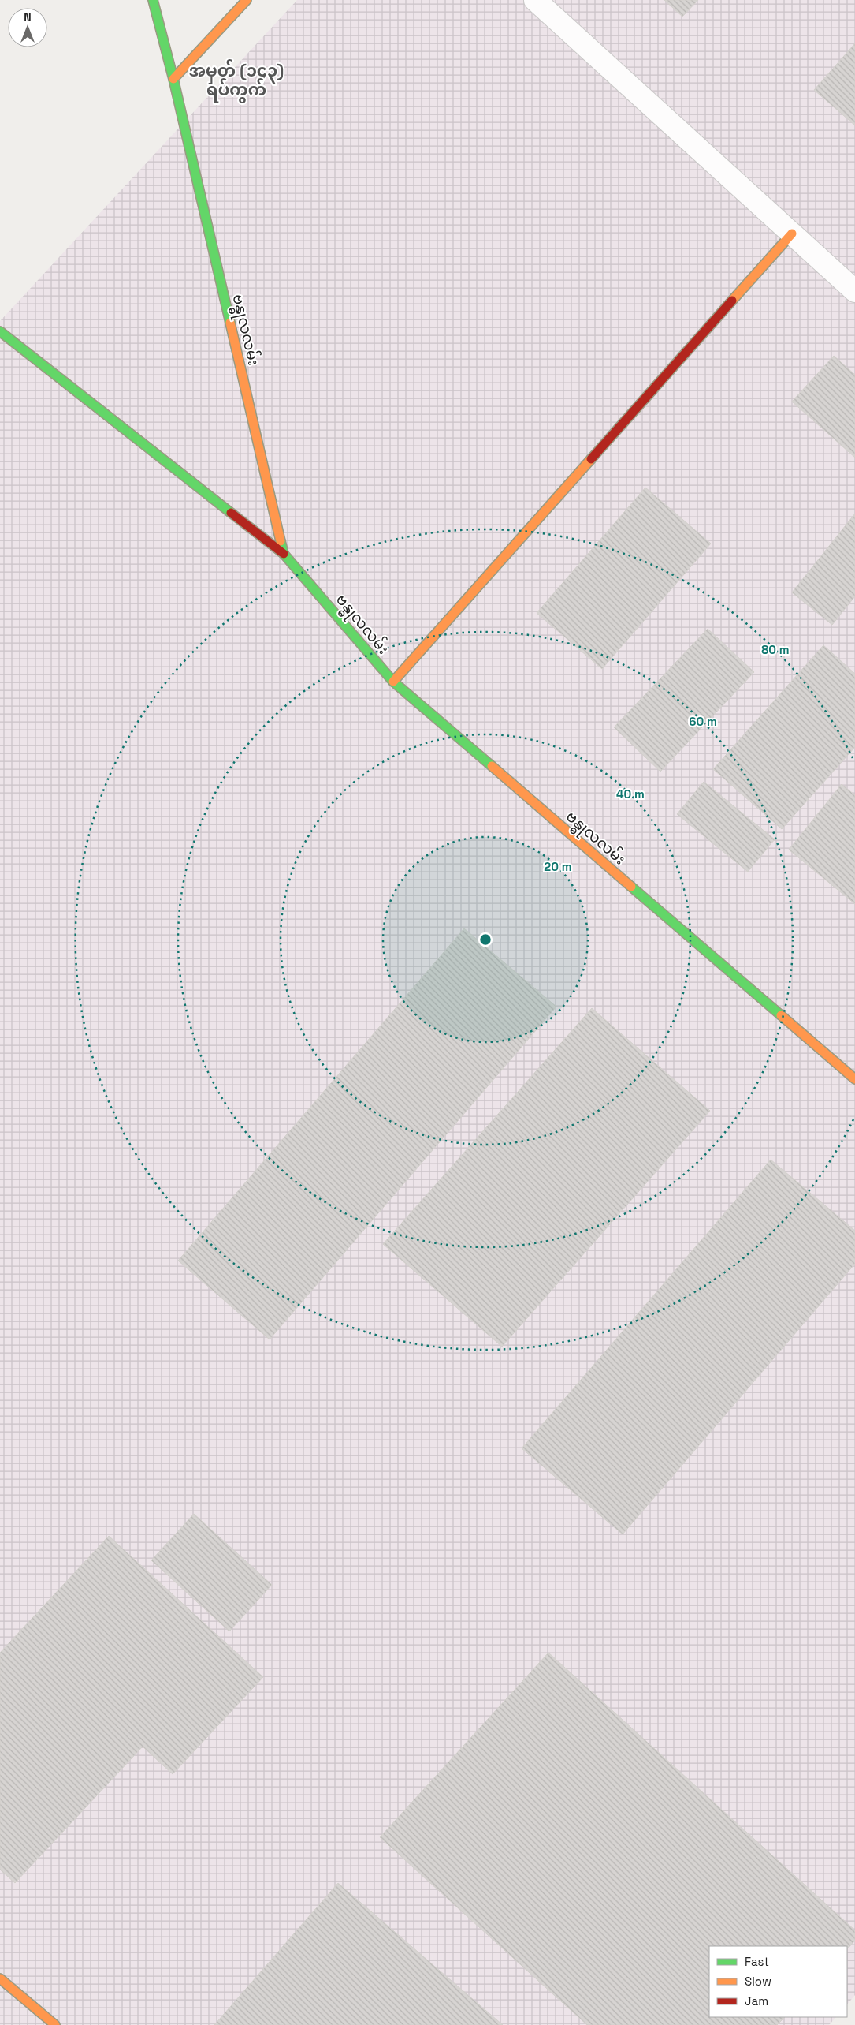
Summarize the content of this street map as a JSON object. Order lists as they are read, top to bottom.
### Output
{
  "streets": {
    "street": ["ဗန္ဓုလလမ်း"]
  },
  "districts": ["အမှတ် (၁၄၃) ရပ်ကွက်"],
  "legend": ["Fast", "Slow", "Jam"],
  "north": "top",
  "rings": [
    "80 m",
    "60 m",
    "40 m",
    "20 m"
  ]
}
